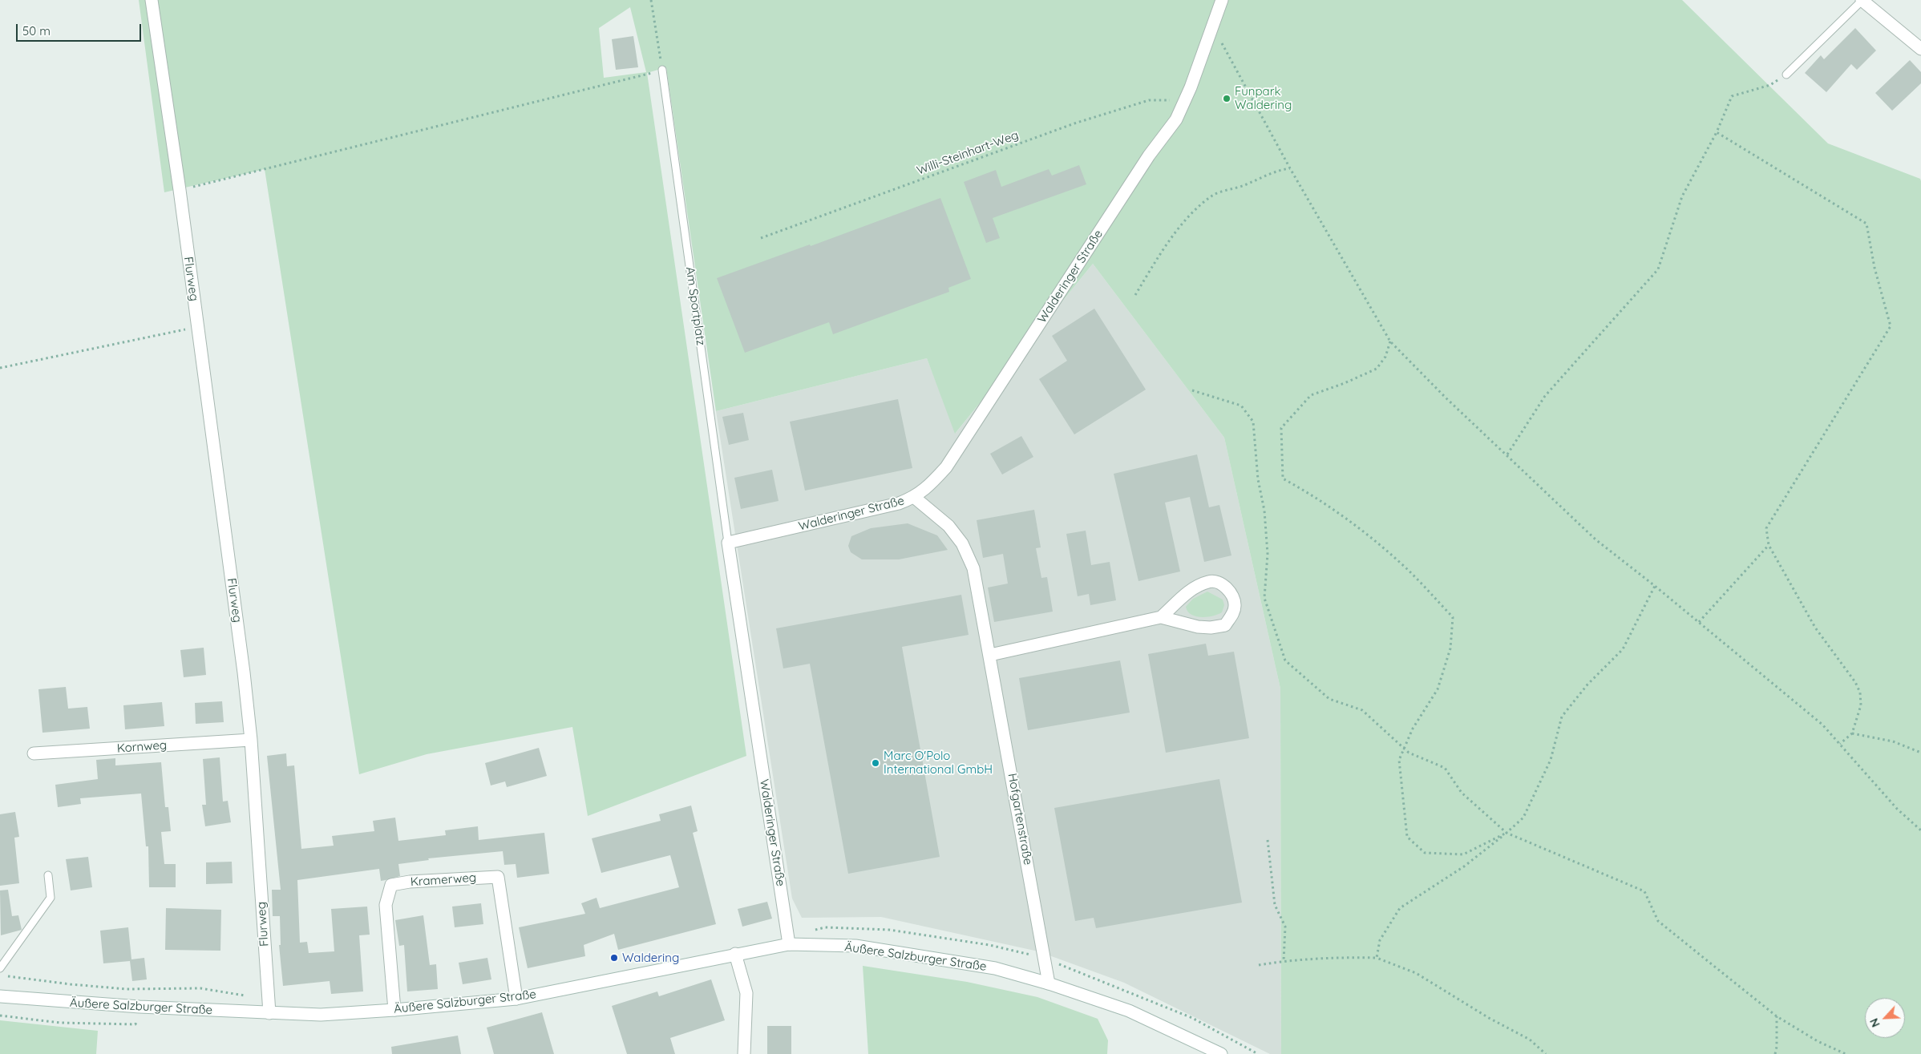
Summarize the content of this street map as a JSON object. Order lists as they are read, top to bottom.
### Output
{
  "streets": {
    "street": [
      "Walderinger Straße",
      "Flurweg",
      "Kornweg",
      "Hofgartenstraße",
      "Kramerweg",
      "Äußere Salzburger Straße"
    ],
    "lane": ["Am Sportplatz"],
    "path": ["Willi-Steinhart-Weg"]
  },
  "crossings": [
    ["Willi-Steinhart-Weg", "Walderinger Straße"],
    ["Walderinger Straße", "Am Sportplatz"],
    ["Walderinger Straße", "Hofgartenstraße"],
    ["Walderinger Straße", "Äußere Salzburger Straße"],
    ["Flurweg", "Kornweg"],
    ["Flurweg", "Äußere Salzburger Straße"],
    ["Hofgartenstraße", "Äußere Salzburger Straße"],
    ["Kramerweg", "Äußere Salzburger Straße"]
  ],
  "places": ["Funpark Waldering", "Marc O'Polo International GmbH", "Waldering"],
  "scale_bar": "50 m",
  "north": "bottom left"
}
